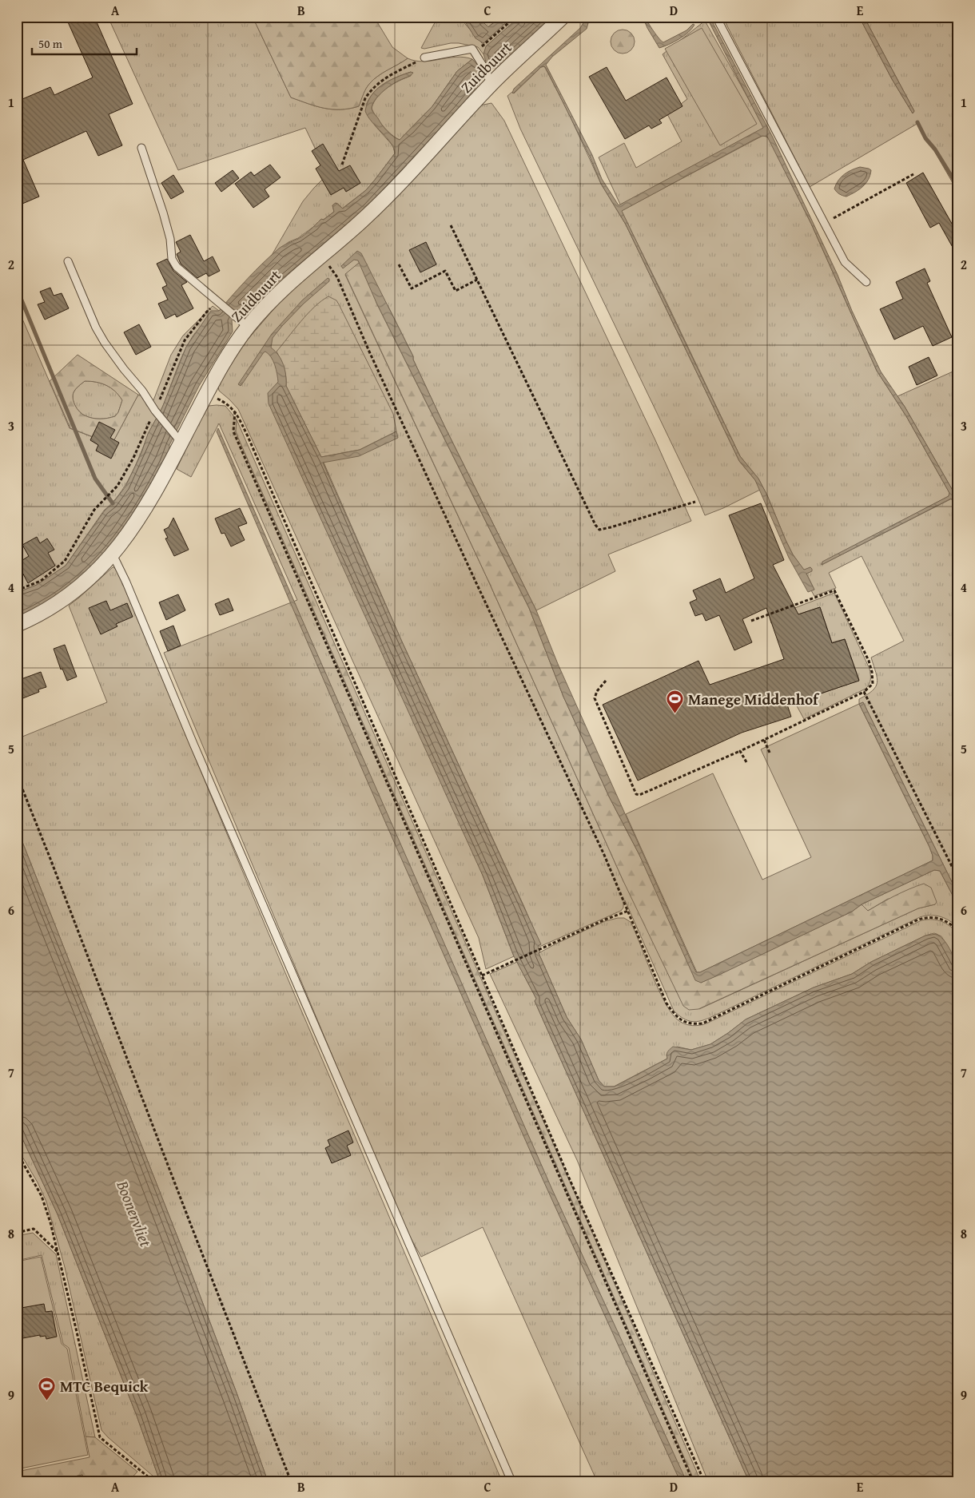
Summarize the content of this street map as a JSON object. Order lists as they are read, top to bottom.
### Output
{
  "streets": {
    "street": ["Zuidbuurt"]
  },
  "water": ["Boonervliet"],
  "places": {
    "sports": ["Manege Middenhof", "MTC Bequick"]
  },
  "scale_bar": "50 m",
  "grid": {
    "columns": [
      "A",
      "B",
      "C",
      "D",
      "E"
    ],
    "rows": [
      "1",
      "2",
      "3",
      "4",
      "5",
      "6",
      "7",
      "8",
      "9"
    ]
  }
}
